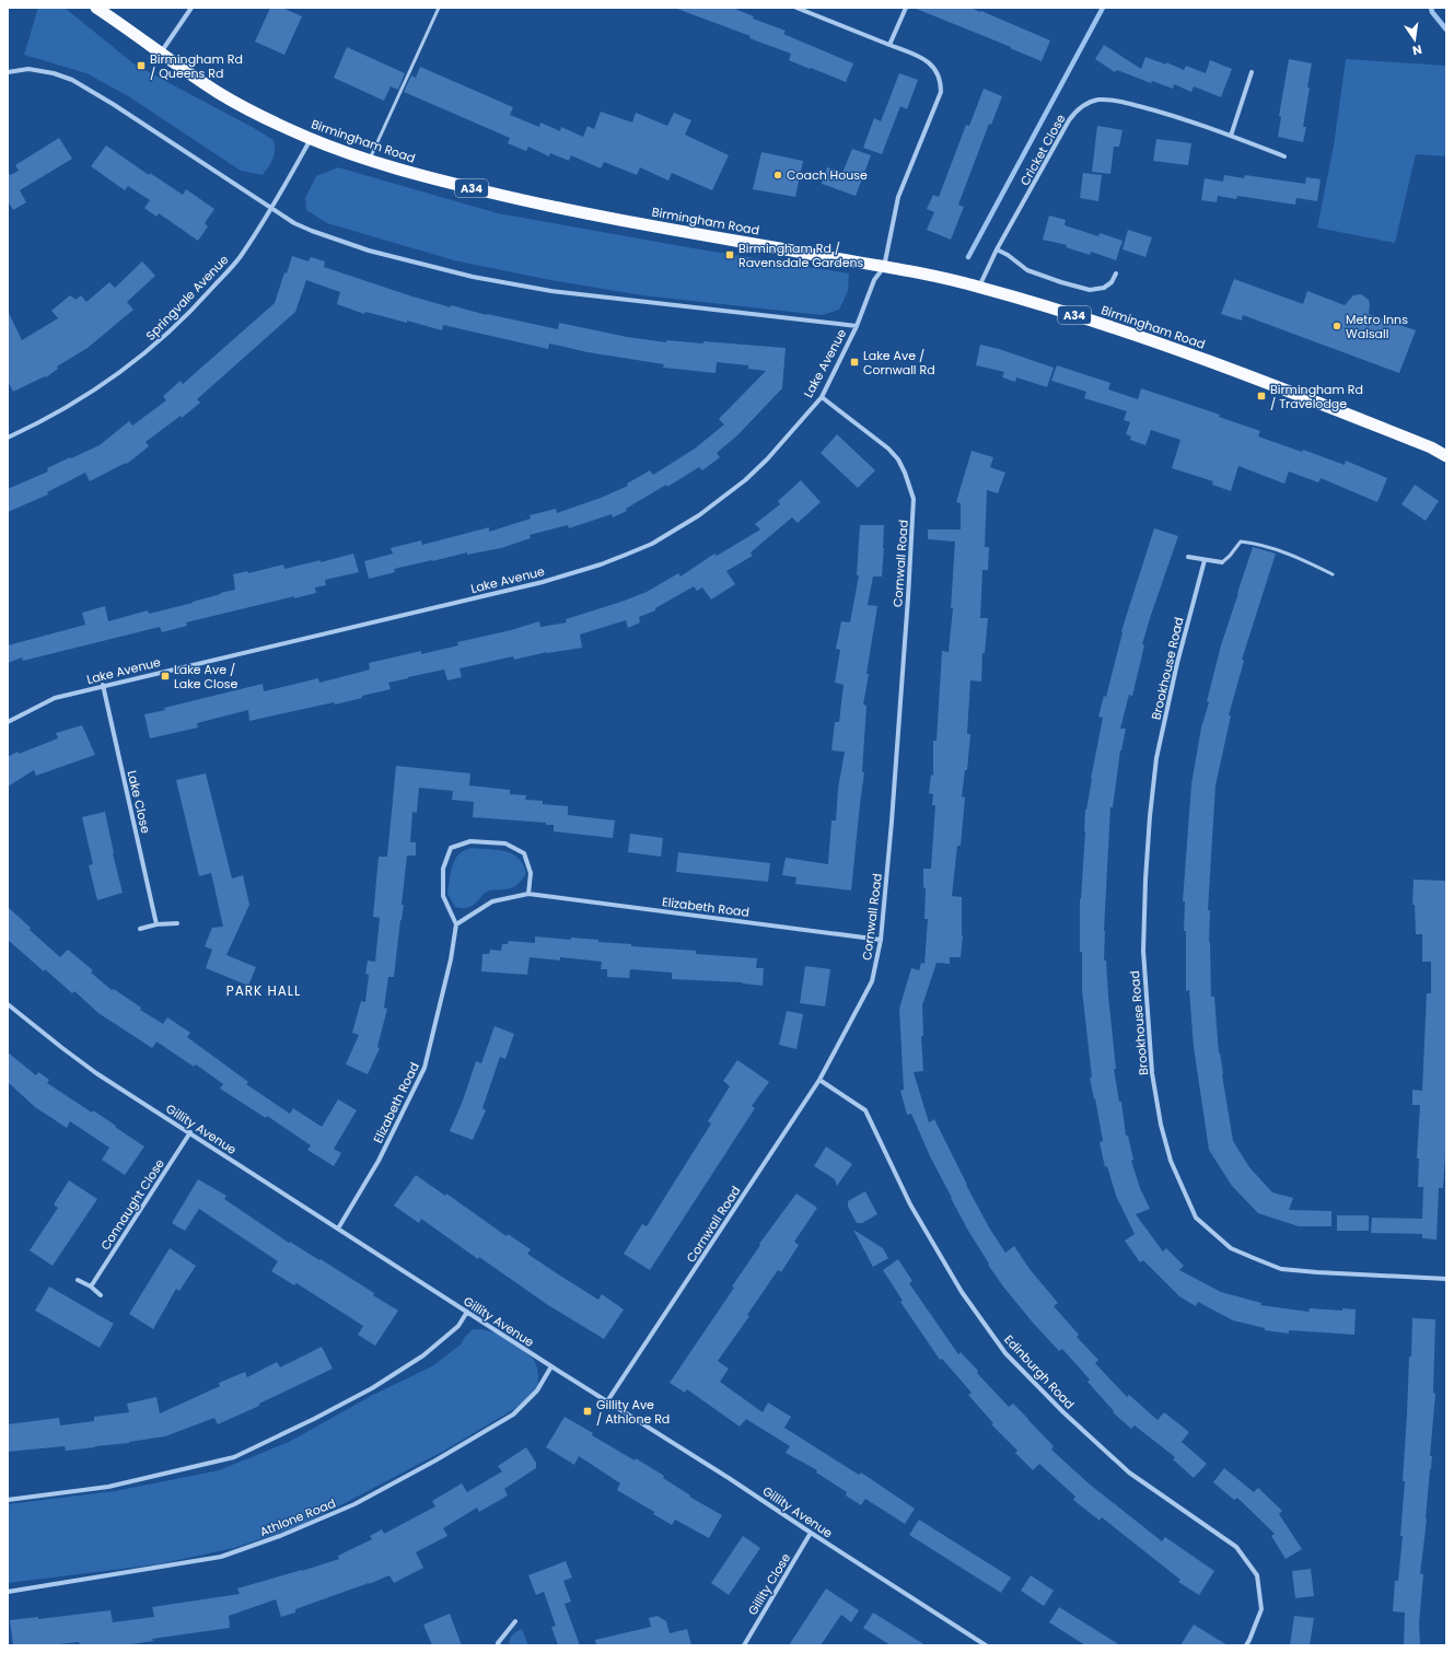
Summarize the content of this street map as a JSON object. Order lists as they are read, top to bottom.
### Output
{
  "streets": {
    "highway": ["Birmingham Road", "A34"],
    "street": [
      "Cricket Close",
      "Springvale Avenue",
      "Lake Avenue",
      "Cornwall Road",
      "Brookhouse Road",
      "Lake Close",
      "Elizabeth Road",
      "Gillity Avenue",
      "Connaught Close",
      "Edinburgh Road",
      "Athlone Road",
      "Gillity Close"
    ]
  },
  "crossings": [
    ["Birmingham Road", "Cricket Close"],
    ["Birmingham Road", "Springvale Avenue"],
    ["Birmingham Road", "Lake Avenue"],
    ["Lake Avenue", "Cornwall Road"],
    ["Lake Avenue", "Lake Close"],
    ["Cornwall Road", "Elizabeth Road"],
    ["Cornwall Road", "Gillity Avenue"],
    ["Cornwall Road", "Edinburgh Road"],
    ["Elizabeth Road", "Gillity Avenue"],
    ["Gillity Avenue", "Connaught Close"],
    ["Gillity Avenue", "Athlone Road"],
    ["Gillity Avenue", "Gillity Close"]
  ],
  "districts": ["PARK HALL"],
  "places": {
    "transit": [
      "Birmingham Rd / Queens Rd",
      "Birmingham Rd / Ravensdale Gardens",
      "Lake Ave / Cornwall Rd",
      "Birmingham Rd / Travelodge",
      "Lake Ave / Lake Close",
      "Gillity Ave / Athlone Rd"
    ],
    "other": ["Coach House", "Metro Inns Walsall"]
  },
  "north": "bottom"
}
